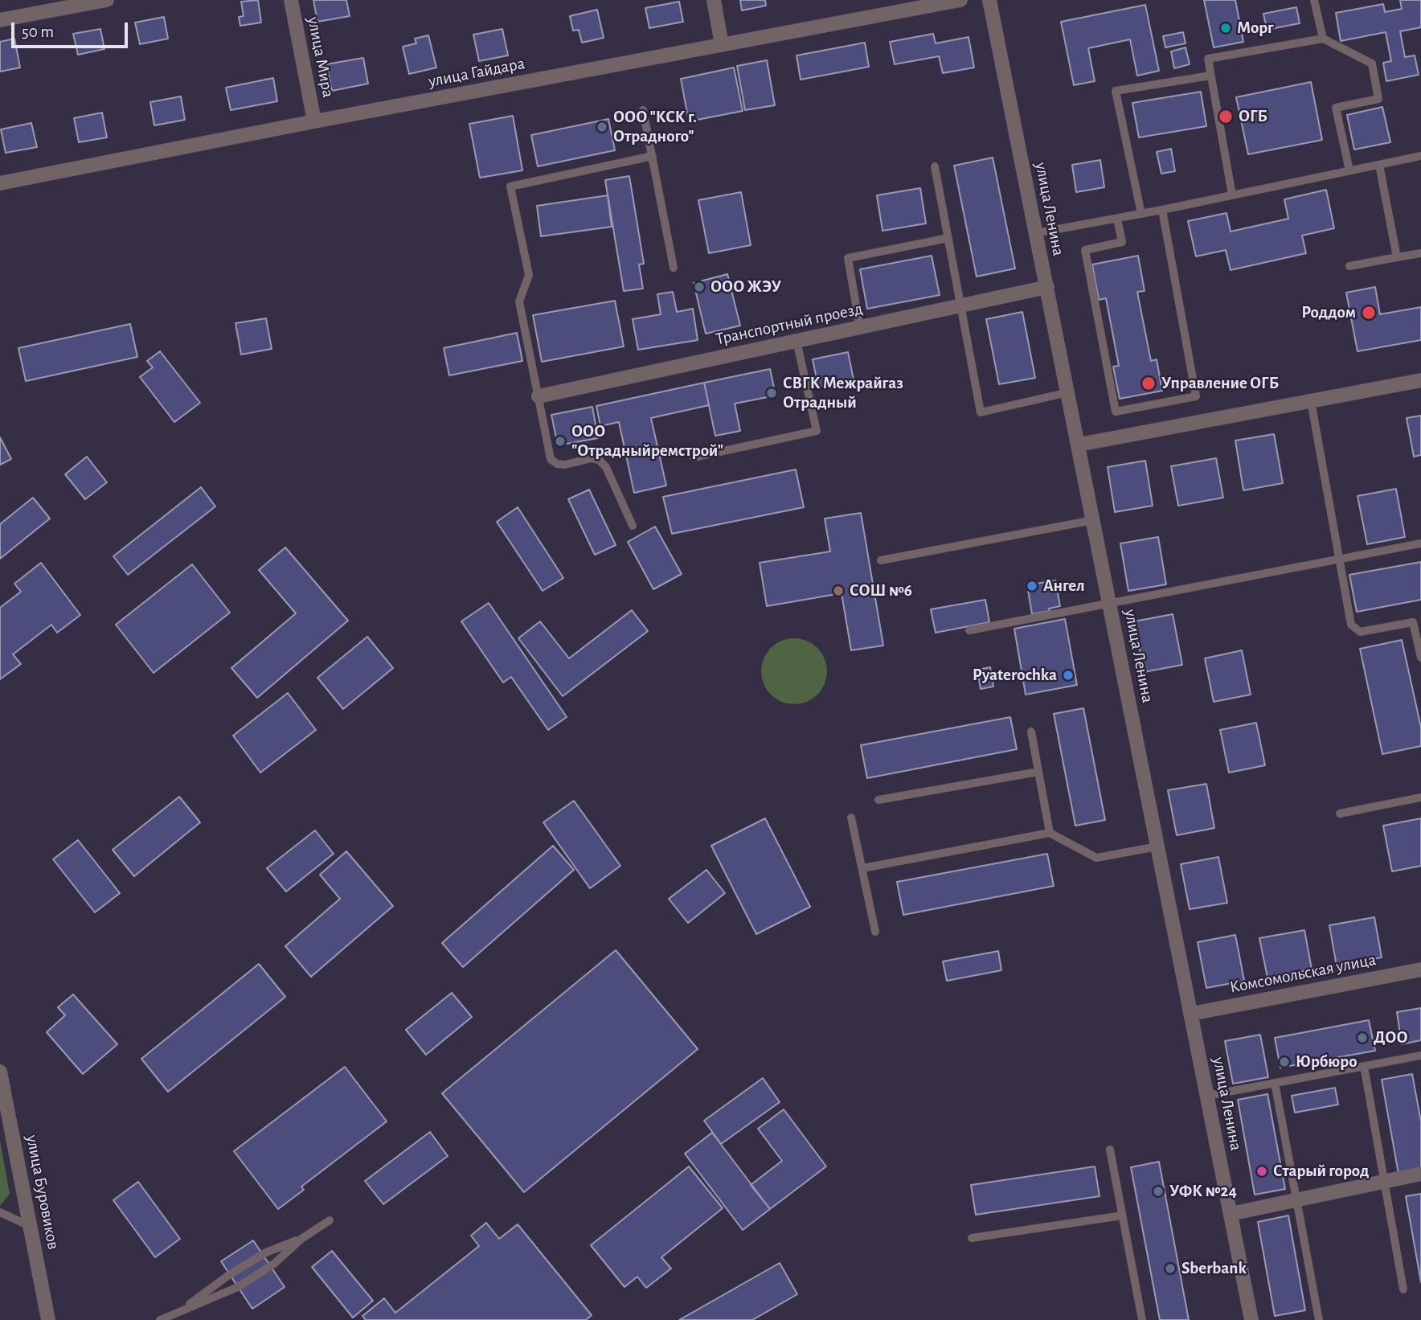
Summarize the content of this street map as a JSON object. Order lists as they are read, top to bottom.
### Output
{
  "streets": {
    "street": [
      "улица Мира",
      "улица Гайдара",
      "улица Ленина",
      "Транспортный проезд",
      "Комсомольская улица",
      "улица Буровиков"
    ]
  },
  "crossings": [
    ["улица Мира", "улица Гайдара"],
    ["улица Ленина", "Транспортный проезд"],
    ["улица Ленина", "Комсомольская улица"]
  ],
  "places": [
    "Морг",
    "ОГБ",
    "ООО \"КСК г. Отрадного\"",
    "ООО ЖЭУ",
    "Роддом",
    "Управление ОГБ",
    "СВГК Межрайгаз Отрадный",
    "ООО \"Отрадныйремстрой\"",
    "Ангел",
    "СОШ №6",
    "Pyaterochka",
    "ДОО",
    "Юрбюро",
    "Старый город",
    "УФК №24",
    "Sberbank"
  ],
  "scale_bar": "50 m"
}
